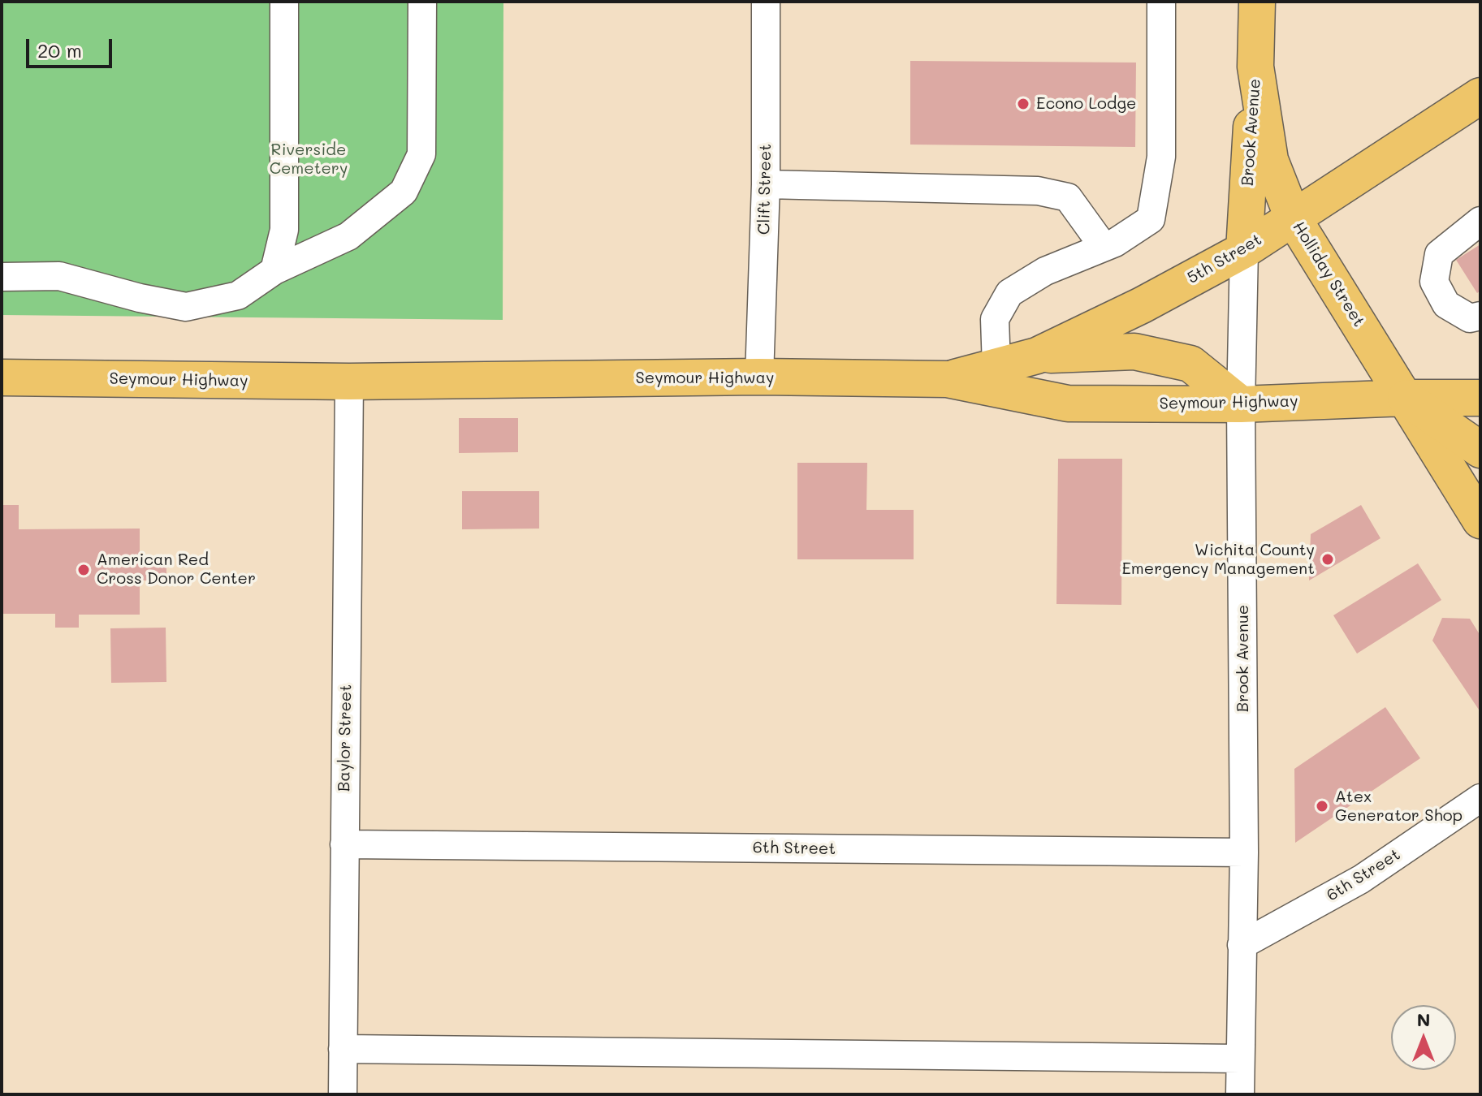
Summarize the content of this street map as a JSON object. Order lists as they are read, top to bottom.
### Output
{
  "streets": {
    "main road": [
      "Brook Avenue",
      "5th Street",
      "Holliday Street",
      "Seymour Highway"
    ],
    "street": ["Clift Street", "Baylor Street", "6th Street"]
  },
  "crossings": [
    ["Brook Avenue", "5th Street"],
    ["Brook Avenue", "Holliday Street"],
    ["Brook Avenue", "Seymour Highway"],
    ["Brook Avenue", "6th Street"],
    ["Clift Street", "Seymour Highway"],
    ["5th Street", "Holliday Street"],
    ["5th Street", "Seymour Highway"],
    ["Holliday Street", "Seymour Highway"],
    ["Seymour Highway", "Baylor Street"],
    ["Baylor Street", "6th Street"]
  ],
  "parks": ["Riverside Cemetery"],
  "places": [
    "Econo Lodge",
    "Wichita County Emergency Management",
    "American Red Cross Donor Center",
    "Atex Generator Shop"
  ],
  "scale_bar": "20 m",
  "north": "top"
}
